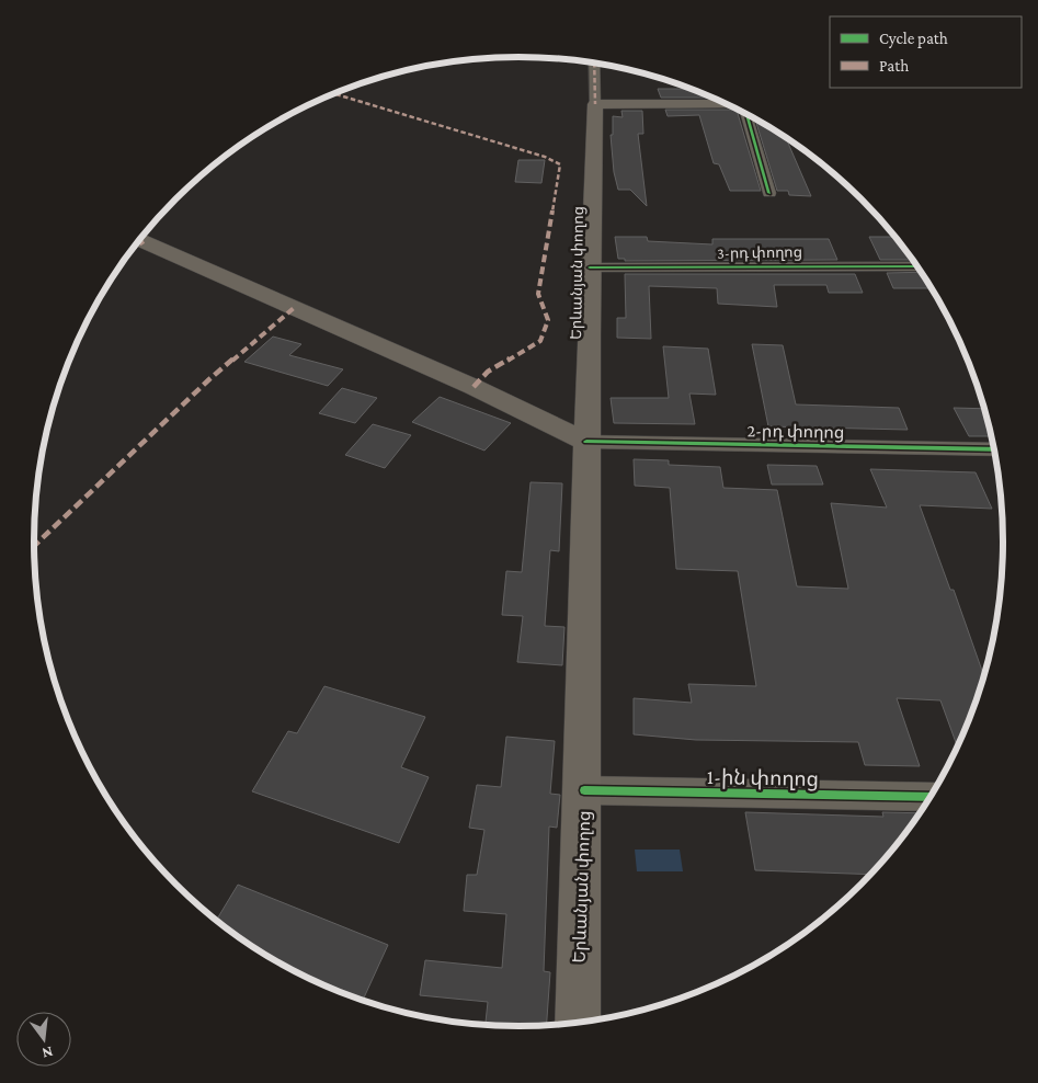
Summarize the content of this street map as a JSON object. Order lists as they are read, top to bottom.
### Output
{
  "streets": {
    "main road": ["Երևանյան փողոց"],
    "street": ["3-րդ փողոց", "2-րդ փողոց", "1-ին փողոց"]
  },
  "crossings": [
    ["3-րդ փողոց", "Երևանյան փողոց"],
    ["Երևանյան փողոց", "2-րդ փողոց"],
    ["Երևանյան փողոց", "1-ին փողոց"]
  ],
  "legend": ["Cycle path", "Path"],
  "north": "bottom"
}
